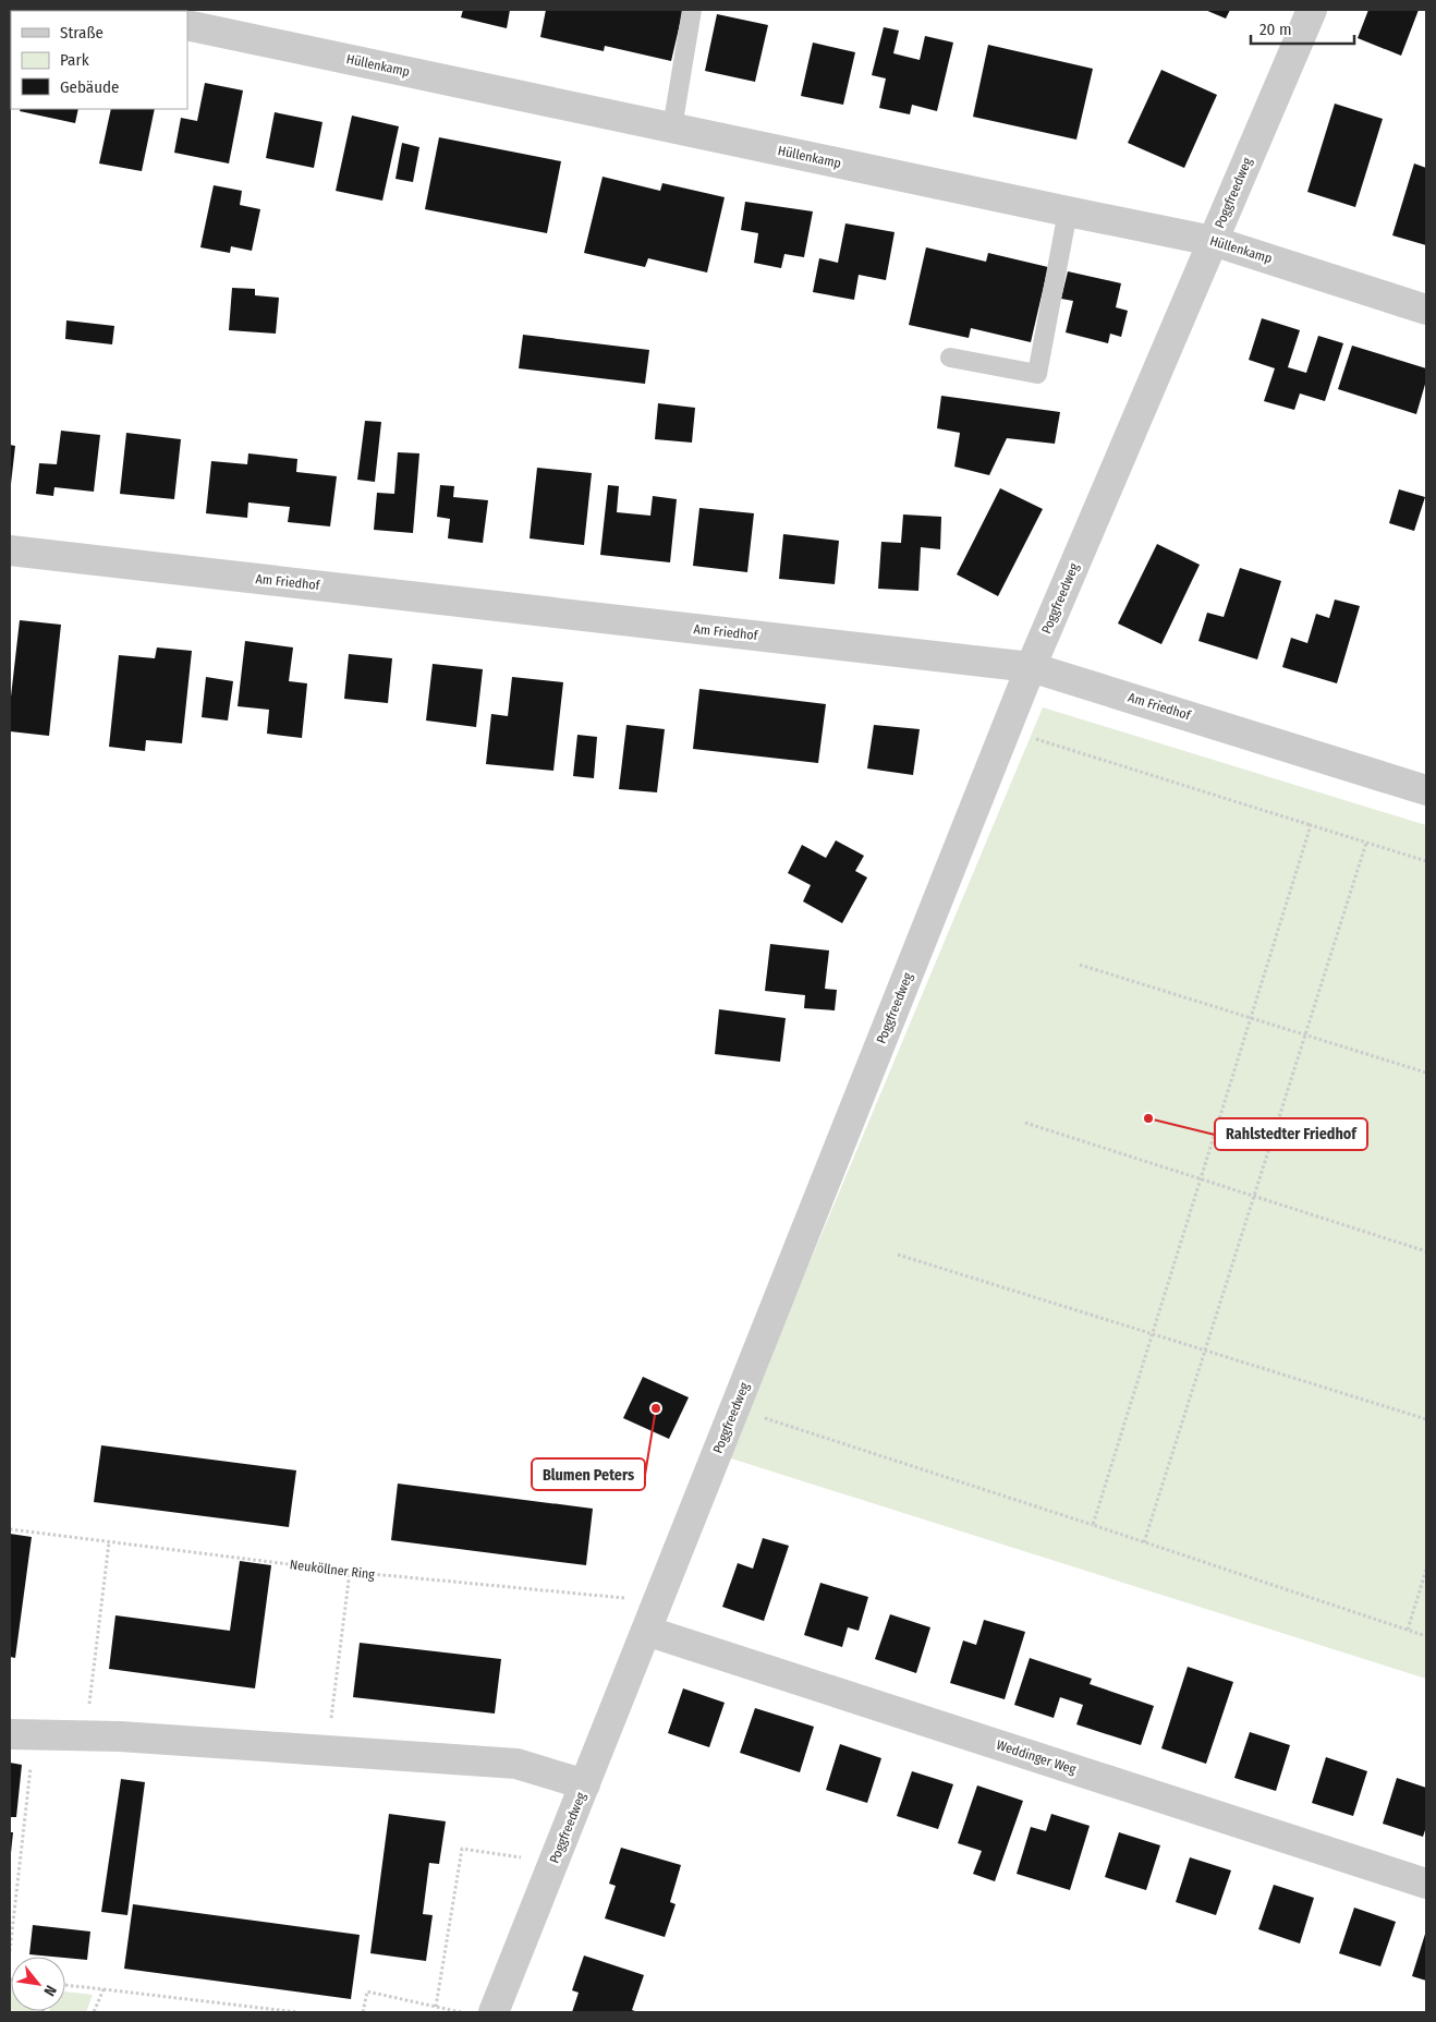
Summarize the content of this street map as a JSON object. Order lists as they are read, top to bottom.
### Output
{
  "streets": {
    "street": [
      "Hüllenkamp",
      "Poggfreedweg",
      "Am Friedhof",
      "Weddinger Weg"
    ],
    "path": ["Neuköllner Ring"]
  },
  "crossings": [
    ["Hüllenkamp", "Poggfreedweg"],
    ["Poggfreedweg", "Am Friedhof"],
    ["Poggfreedweg", "Neuköllner Ring"],
    ["Poggfreedweg", "Weddinger Weg"],
    ["Neuköllner Ring", "Weddinger Weg"]
  ],
  "places": ["Rahlstedter Friedhof", "Blumen Peters"],
  "legend": ["Straße", "Park", "Gebäude"],
  "scale_bar": "20 m",
  "north": "bottom right"
}
